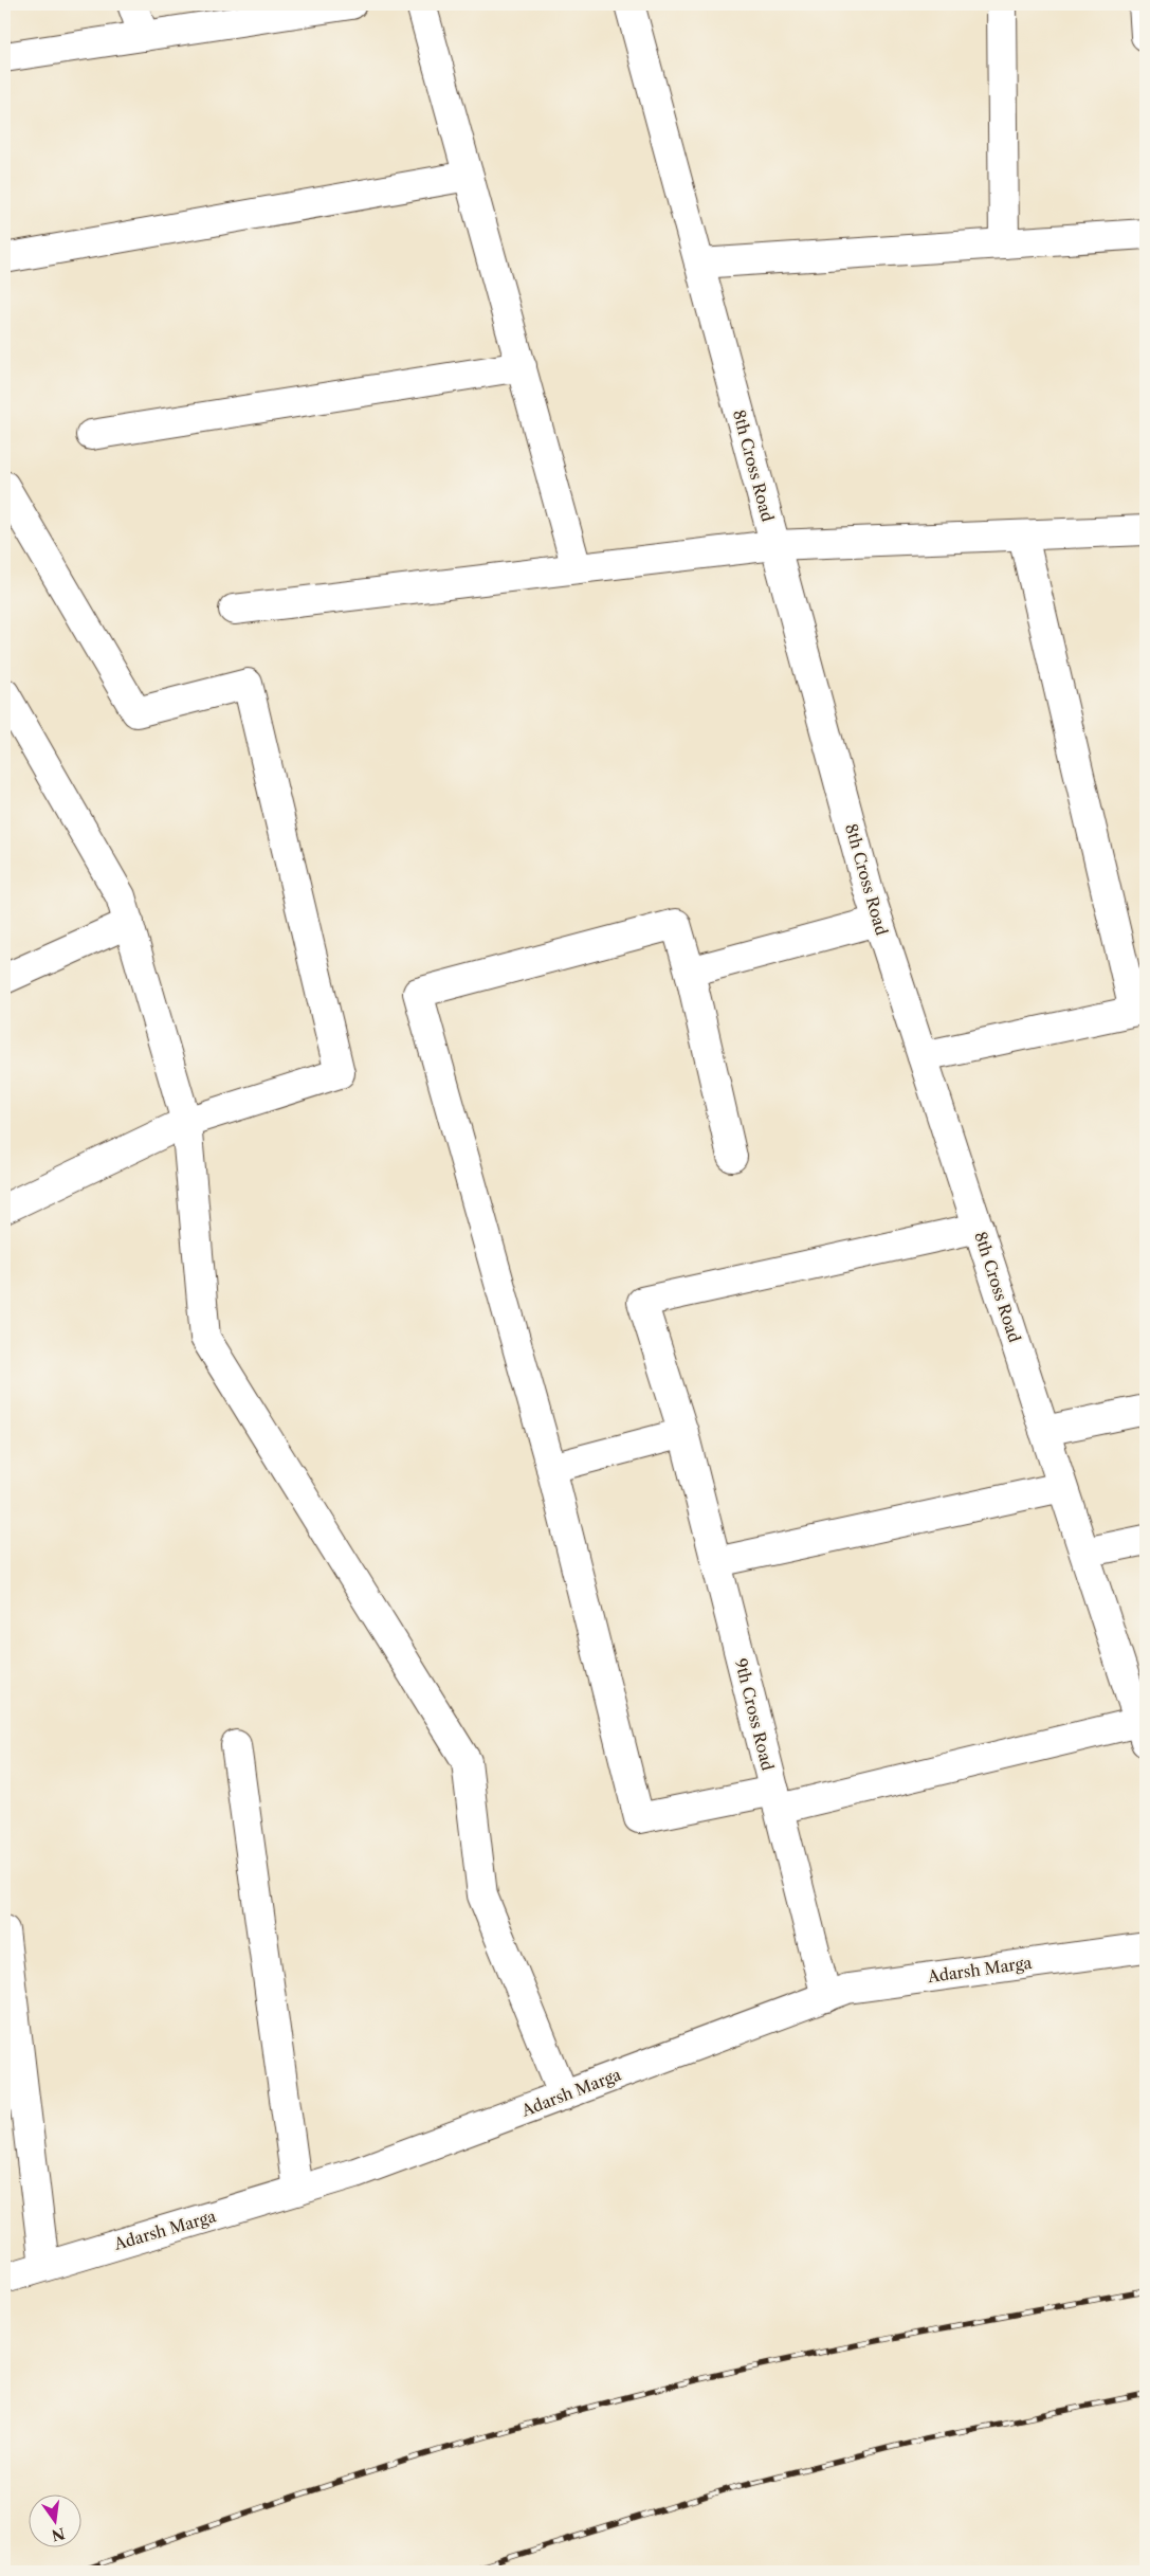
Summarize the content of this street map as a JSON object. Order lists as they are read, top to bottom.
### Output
{
  "streets": {
    "street": ["8th Cross Road", "9th Cross Road", "Adarsh Marga"]
  },
  "crossings": [
    ["8th Cross Road", "9th Cross Road"],
    ["9th Cross Road", "Adarsh Marga"]
  ],
  "north": "bottom"
}
